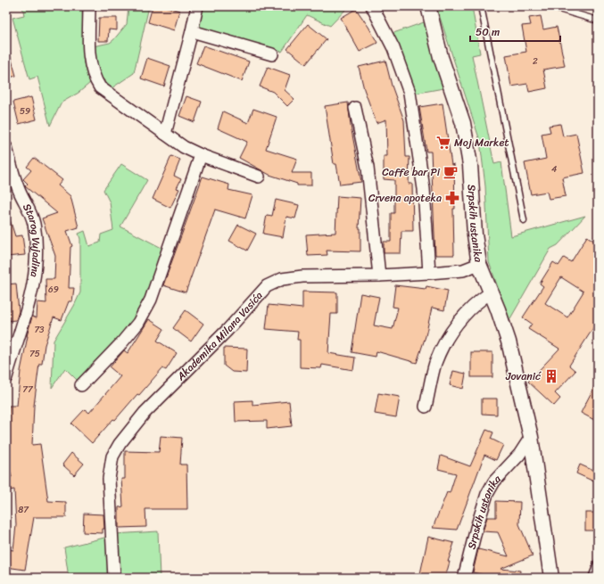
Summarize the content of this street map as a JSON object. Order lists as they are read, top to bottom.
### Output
{
  "streets": {
    "street": ["Srpskih ustanika", "Starog Vujadina", "Akademika Milana Vasića"]
  },
  "crossings": [
    ["Srpskih ustanika", "Akademika Milana Vasića"]
  ],
  "places": {
    "supermarket": ["Moj Market"],
    "cafe": ["Caffe bar Pi"],
    "pharmacy": ["Crvena apoteka"],
    "building": ["Jovanić"]
  },
  "house_numbers": [
    "2",
    "59",
    "4",
    "69",
    "73",
    "75",
    "77",
    "87"
  ],
  "scale_bar": "50 m"
}
